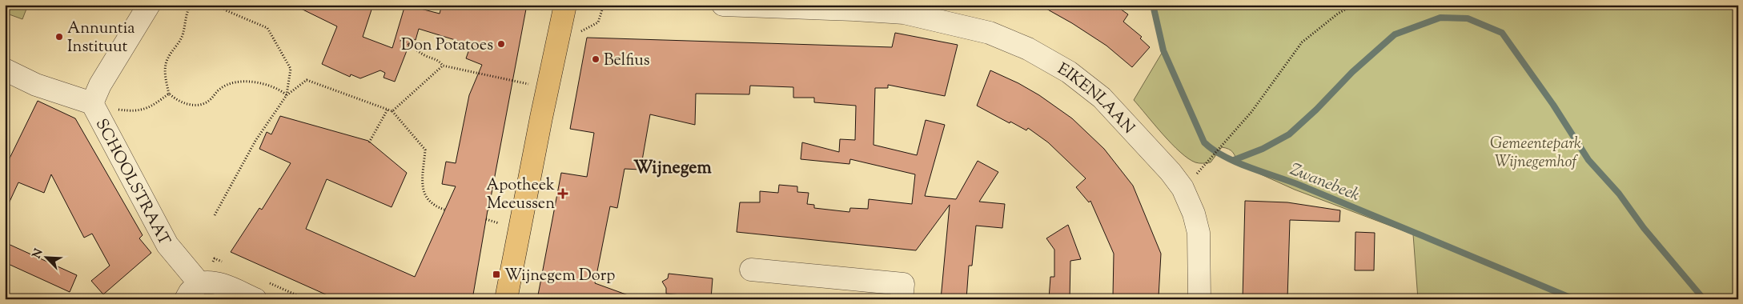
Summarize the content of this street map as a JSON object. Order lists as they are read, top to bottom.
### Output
{
  "streets": {
    "street": ["EIKENLAAN", "SCHOOLSTRAAT"]
  },
  "districts": ["Wijnegem"],
  "water": ["Zwanebeek"],
  "parks": ["Gemeentepark Wijnegemhof"],
  "places": {
    "other": ["Annuntia Instituut", "Don Potatoes", "Belfius"],
    "health": ["Apotheek Meeussen"],
    "transit": ["Wijnegem Dorp"]
  },
  "north": "top left"
}
